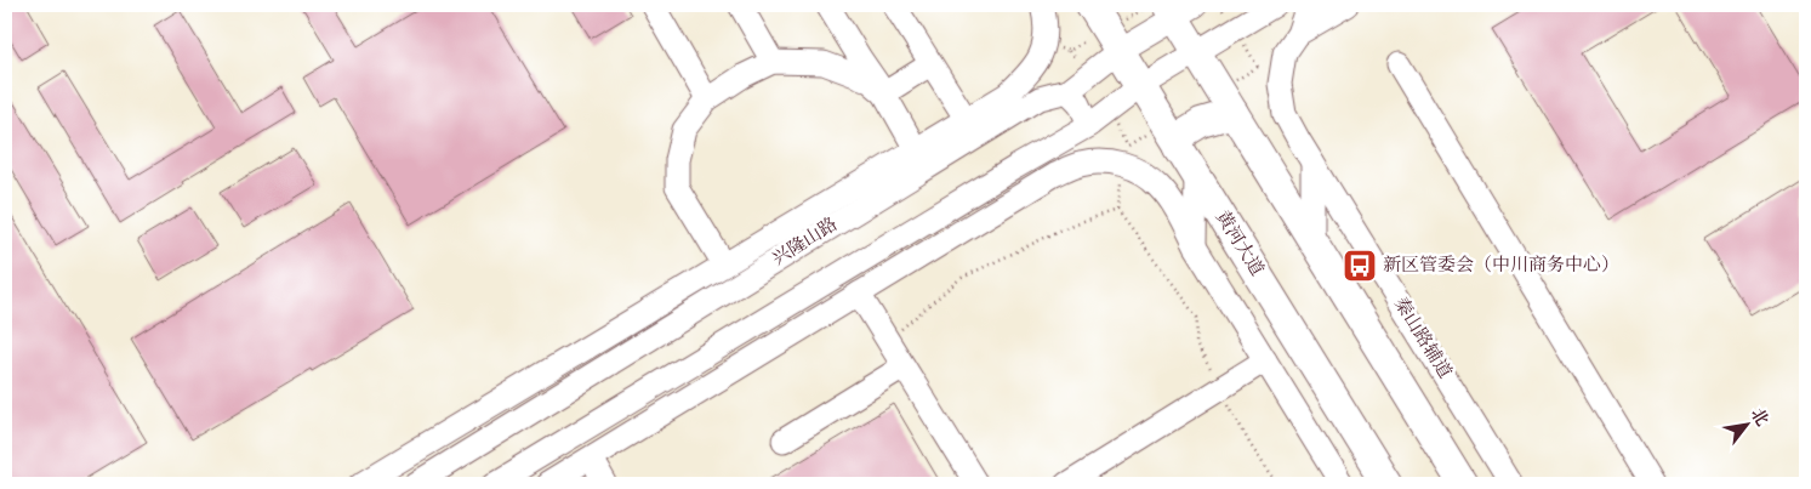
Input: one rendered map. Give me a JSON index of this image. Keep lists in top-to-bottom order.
{
  "streets": {
    "main road": ["黄河大道"],
    "street": ["兴隆山路", "秦山路辅道"]
  },
  "crossings": [
    ["兴隆山路", "黄河大道"]
  ],
  "places": {
    "bus stop": ["新区管委会（中川商务中心）"]
  },
  "north": "top right"
}
